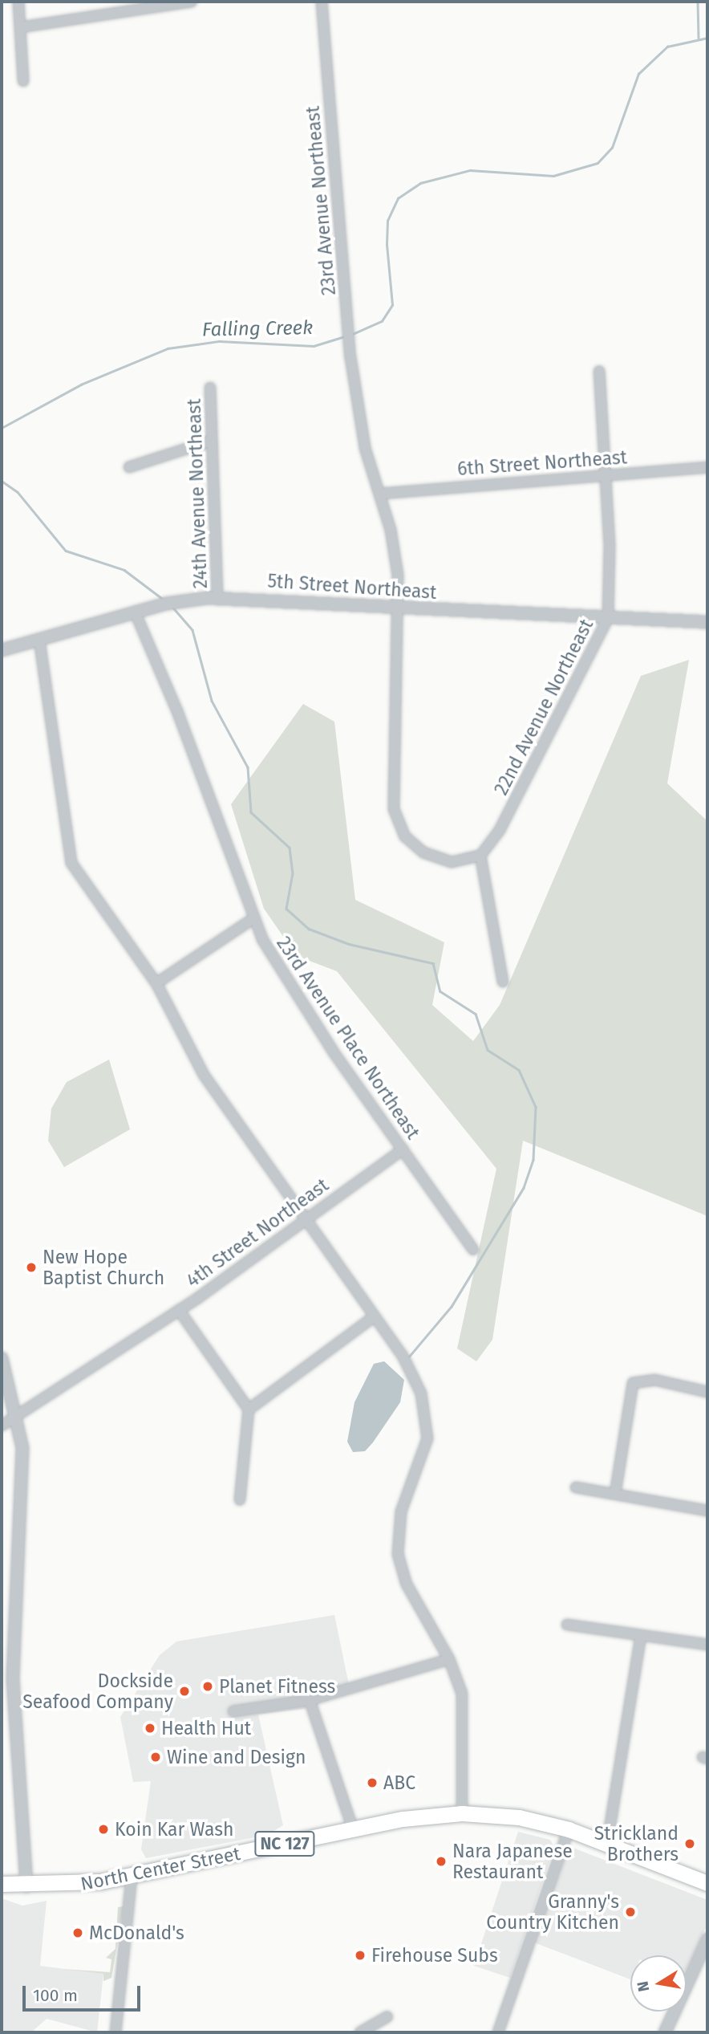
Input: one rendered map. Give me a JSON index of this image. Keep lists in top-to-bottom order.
{
  "streets": {
    "main road": ["NC 127", "North Center Street"],
    "street": [
      "23rd Avenue Northeast",
      "6th Street Northeast",
      "24th Avenue Northeast",
      "5th Street Northeast",
      "22nd Avenue Northeast",
      "23rd Avenue Place Northeast",
      "4th Street Northeast"
    ]
  },
  "crossings": [
    ["23rd Avenue Northeast", "6th Street Northeast"],
    ["23rd Avenue Northeast", "5th Street Northeast"],
    ["23rd Avenue Northeast", "22nd Avenue Northeast"],
    ["6th Street Northeast", "22nd Avenue Northeast"],
    ["24th Avenue Northeast", "5th Street Northeast"],
    ["5th Street Northeast", "22nd Avenue Northeast"],
    ["5th Street Northeast", "23rd Avenue Place Northeast"],
    ["23rd Avenue Place Northeast", "4th Street Northeast"]
  ],
  "water": ["Falling Creek"],
  "places": [
    "New Hope Baptist Church",
    "Planet Fitness",
    "Dockside Seafood Company",
    "Health Hut",
    "Wine and Design",
    "ABC",
    "Koin Kar Wash",
    "Strickland Brothers",
    "Nara Japanese Restaurant",
    "Granny's Country Kitchen",
    "McDonald's",
    "Firehouse Subs"
  ],
  "scale_bar": "100 m",
  "north": "left"
}
